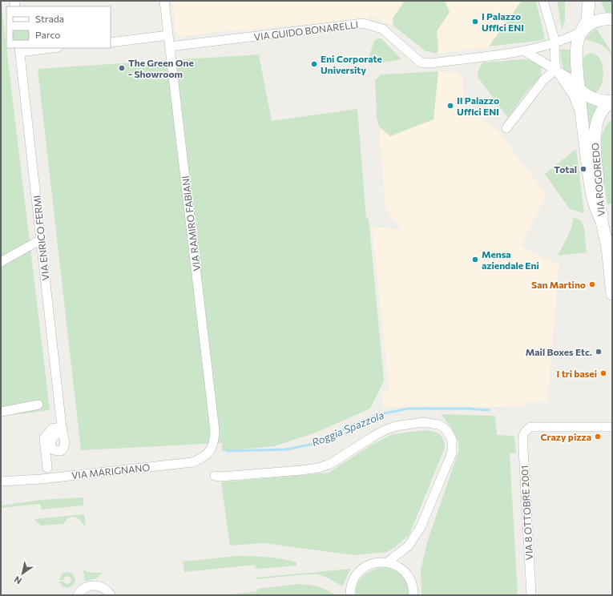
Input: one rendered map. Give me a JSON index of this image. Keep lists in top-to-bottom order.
{
  "streets": {
    "street": [
      "VIA GUIDO BONARELLI",
      "VIA ROGOREDO",
      "VIA RAMIRO FABIANI",
      "VIA ENRICO FERMI",
      "VIA MARIGNANO",
      "VIA 8 OTTOBRE 2001"
    ]
  },
  "crossings": [
    ["VIA GUIDO BONARELLI", "VIA ROGOREDO"],
    ["VIA GUIDO BONARELLI", "VIA RAMIRO FABIANI"],
    ["VIA RAMIRO FABIANI", "VIA MARIGNANO"]
  ],
  "water": ["Roggia Spazzola"],
  "places": [
    "I Palazzo Uffici ENI",
    "Eni Corporate University",
    "The Green One - Showroom",
    "II Palazzo Uffici ENI",
    "Total",
    "Mensa aziendale Eni",
    "San Martino",
    "Mail Boxes Etc.",
    "I tri basei",
    "Crazy pizza"
  ],
  "legend": ["Strada", "Parco"],
  "north": "bottom left"
}
